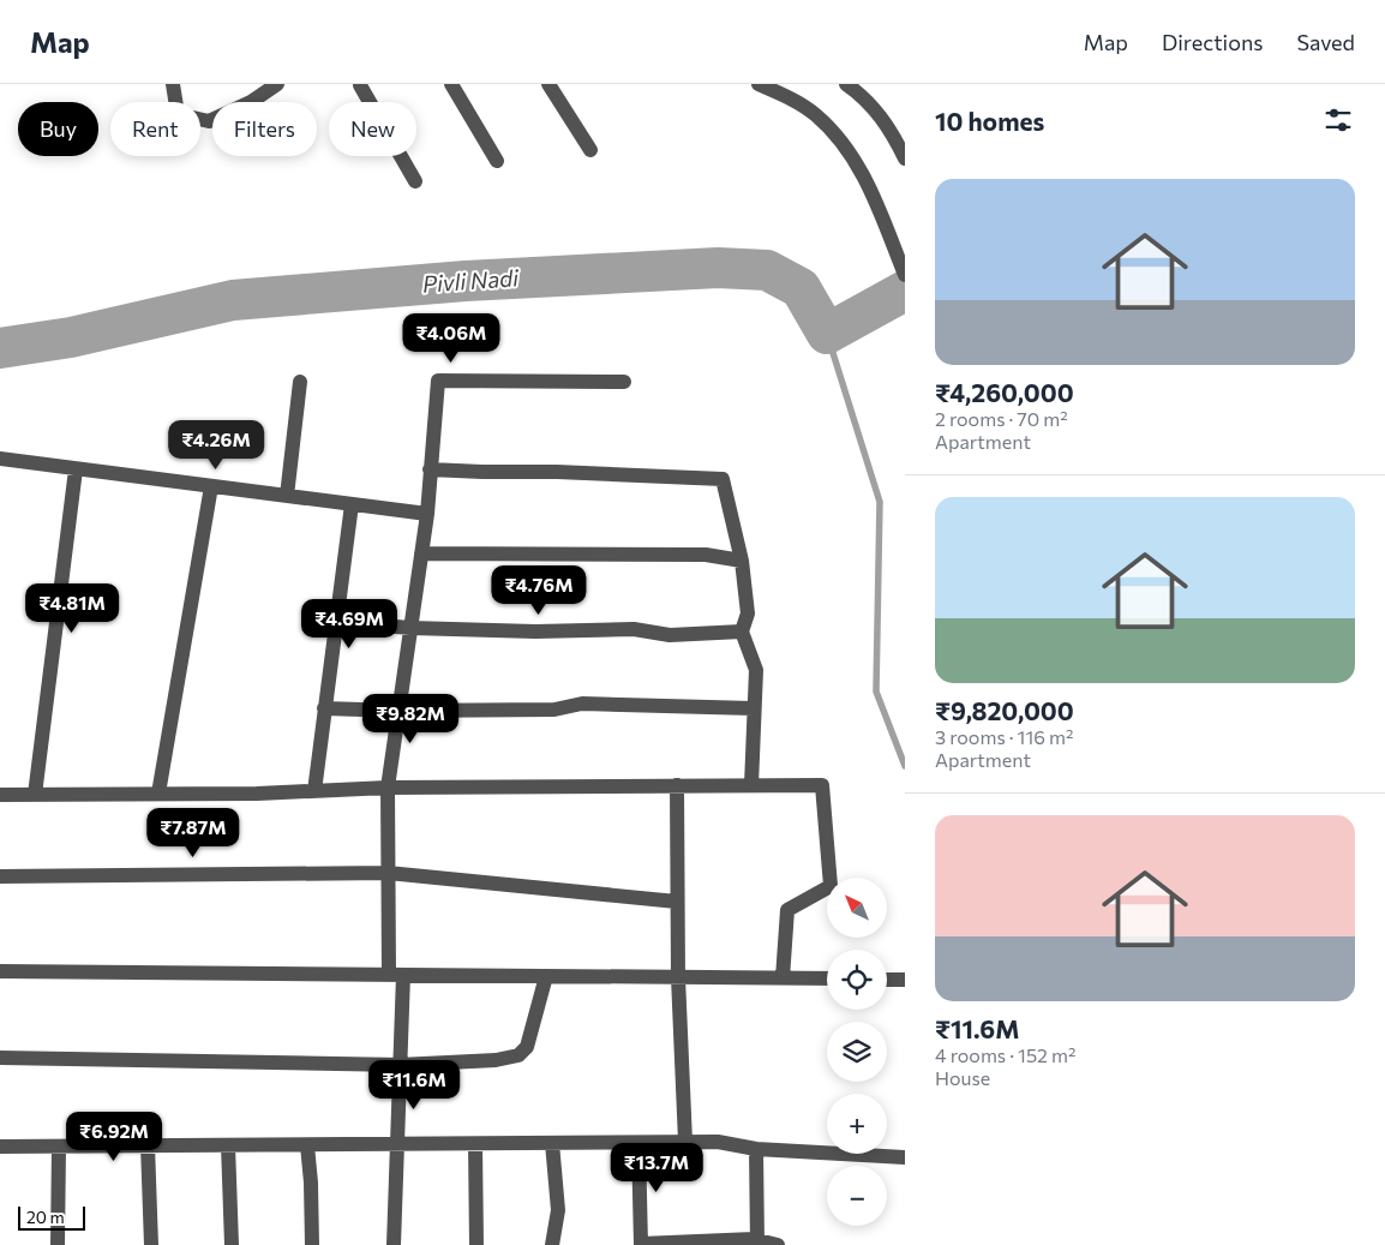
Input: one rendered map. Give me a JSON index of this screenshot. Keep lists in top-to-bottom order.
{
  "water": ["Pivli Nadi"],
  "scale_bar": "20 m",
  "north": "top left",
  "page": {
    "header": "Map",
    "nav": ["Map", "Directions", "Saved"],
    "heading": "10 homes",
    "chip": [
      "Buy",
      "Rent",
      "Filters",
      "New"
    ],
    "list": [
      {
        "name": "₹4,260,000",
        "note": "2 rooms · 70 m² · Apartment"
      },
      {
        "name": "₹9,820,000",
        "note": "3 rooms · 116 m² · Apartment"
      },
      {
        "name": "₹11.6M",
        "note": "4 rooms · 152 m² · House"
      }
    ],
    "price": [
      "₹4.06M",
      "₹4.26M",
      "₹4.76M",
      "₹4.81M",
      "₹4.69M",
      "₹9.82M",
      "₹7.87M",
      "₹11.6M",
      "₹6.92M",
      "₹13.7M"
    ],
    "map_buttons": ["+", "−"],
    "scale": "20 m"
  }
}
